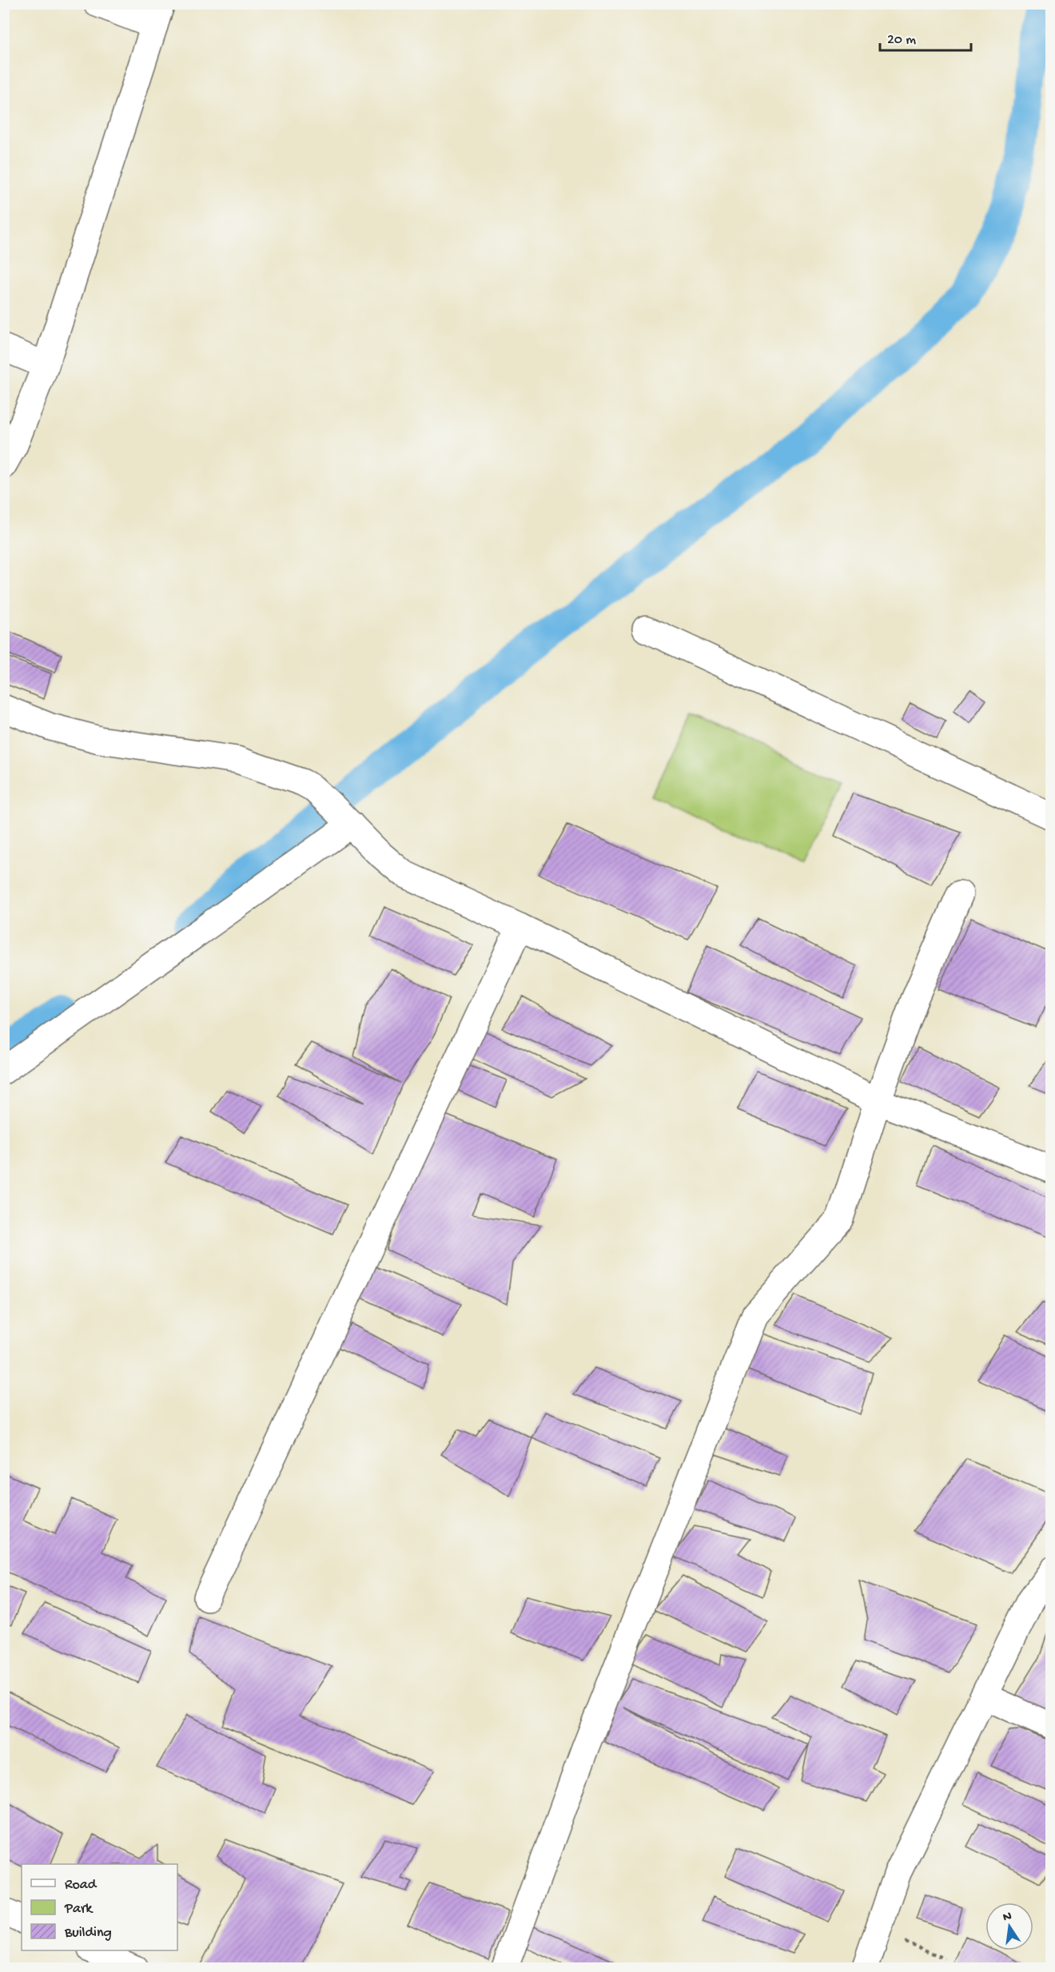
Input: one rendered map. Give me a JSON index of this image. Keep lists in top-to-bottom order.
{
  "legend": ["Road", "Park", "Building"],
  "scale_bar": "20 m",
  "north": "top"
}
